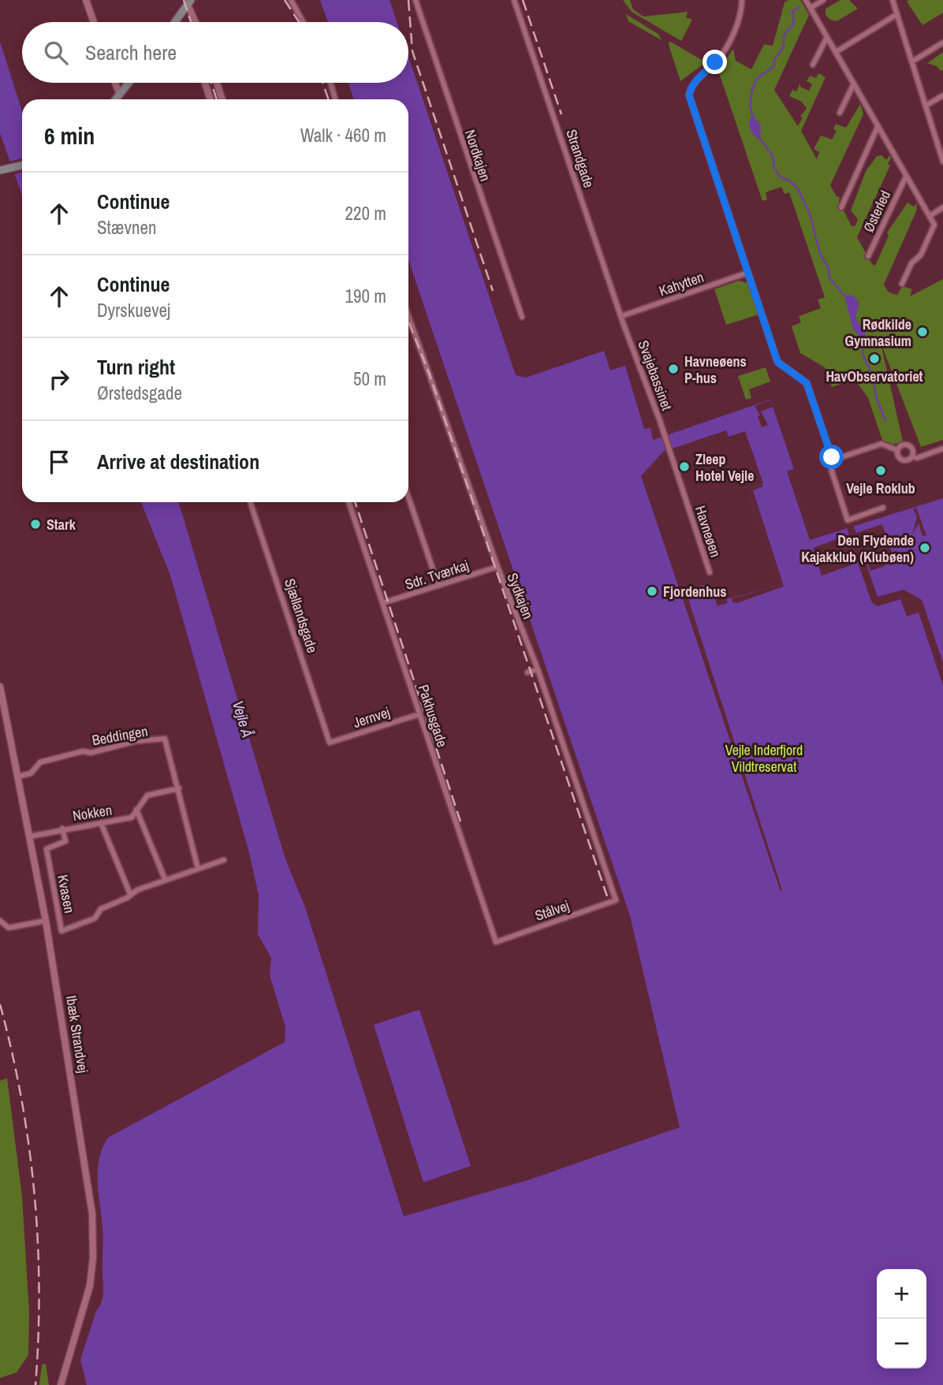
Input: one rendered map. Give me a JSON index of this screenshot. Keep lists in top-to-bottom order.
{
  "streets": {
    "street": [
      "Nordkajen",
      "Strandgade",
      "Østerled",
      "Kahytten",
      "Svajebassinet",
      "Havneøen",
      "Sdr. Tværkaj",
      "Sydkajen",
      "Sjællandsgade",
      "Pakhusgade",
      "Jernvej",
      "Beddingen",
      "Nokken",
      "Kvasen",
      "Stålvej",
      "Ibæk Strandvej"
    ]
  },
  "crossings": [
    ["Strandgade", "Kahytten"],
    ["Strandgade", "Svajebassinet"],
    ["Svajebassinet", "Havneøen"],
    ["Sdr. Tværkaj", "Sydkajen"],
    ["Sdr. Tværkaj", "Pakhusgade"],
    ["Sydkajen", "Stålvej"],
    ["Sjællandsgade", "Jernvej"],
    ["Pakhusgade", "Jernvej"],
    ["Pakhusgade", "Stålvej"],
    ["Beddingen", "Nokken"],
    ["Beddingen", "Kvasen"],
    ["Beddingen", "Ibæk Strandvej"],
    ["Nokken", "Kvasen"],
    ["Nokken", "Ibæk Strandvej"]
  ],
  "water": ["Vejle Å"],
  "parks": ["Vejle Inderfjord Vildtreservat"],
  "places": [
    "Rødkilde Gymnasium",
    "HavObservatoriet",
    "Havneøens P-hus",
    "Zleep Hotel Vejle",
    "Vejle Roklub",
    "Stark",
    "Den Flydende Kajakklub (Klubøen)",
    "Fjordenhus"
  ],
  "page": {
    "search": "Search here",
    "heading": ["6 min", "Walk · 460 m"],
    "list": [
      ["Continue", "Stævnen", "220 m"],
      ["Continue", "Dyrskuevej", "190 m"],
      ["Turn right", "Ørstedsgade", "50 m"],
      "Arrive at destination"
    ],
    "map_buttons": ["+", "−"]
  }
}
